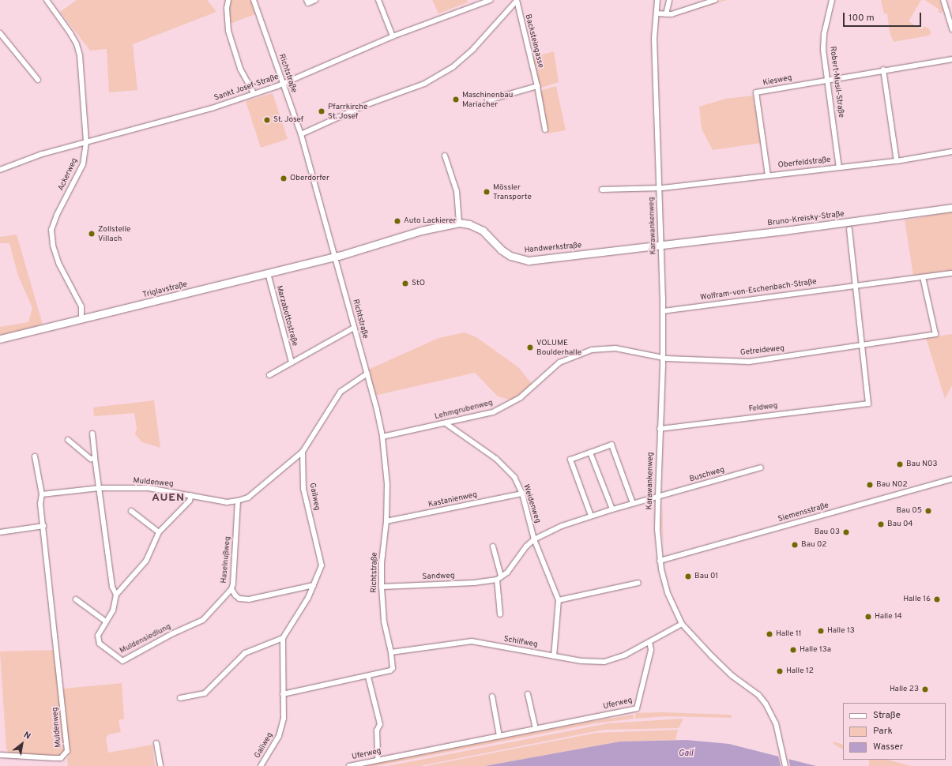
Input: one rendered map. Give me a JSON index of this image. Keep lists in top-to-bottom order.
{
  "streets": {
    "street": [
      "Backsteingasse",
      "Richtstraße",
      "Kiesweg",
      "Robert-Musil-Straße",
      "Sankt Josef-Straße",
      "Oberfeldstraße",
      "Ackerweg",
      "Bruno-Kreisky-Straße",
      "Karawankenweg",
      "Handwerkstraße",
      "Triglavstraße",
      "Wolfram-von-Eschenbach-Straße",
      "Marzabottostraße",
      "Getreideweg",
      "Feldweg",
      "Lehmgrubenweg",
      "Buschweg",
      "Muldenweg",
      "Gailweg",
      "Kastanienweg",
      "Weidenweg",
      "Siemensstraße",
      "Haselnußweg",
      "Sandweg",
      "Muldensiedlung",
      "Schilfweg",
      "Uferweg"
    ]
  },
  "crossings": [
    ["Richtstraße", "Sankt Josef-Straße"],
    ["Richtstraße", "Handwerkstraße"],
    ["Richtstraße", "Triglavstraße"],
    ["Richtstraße", "Marzabottostraße"],
    ["Richtstraße", "Lehmgrubenweg"],
    ["Richtstraße", "Kastanienweg"],
    ["Richtstraße", "Sandweg"],
    ["Richtstraße", "Schilfweg"],
    ["Kiesweg", "Robert-Musil-Straße"],
    ["Kiesweg", "Oberfeldstraße"],
    ["Robert-Musil-Straße", "Oberfeldstraße"],
    ["Sankt Josef-Straße", "Ackerweg"],
    ["Oberfeldstraße", "Karawankenweg"],
    ["Ackerweg", "Triglavstraße"],
    ["Bruno-Kreisky-Straße", "Karawankenweg"],
    ["Bruno-Kreisky-Straße", "Handwerkstraße"],
    ["Karawankenweg", "Handwerkstraße"],
    ["Karawankenweg", "Wolfram-von-Eschenbach-Straße"],
    ["Karawankenweg", "Getreideweg"],
    ["Karawankenweg", "Feldweg"],
    ["Karawankenweg", "Lehmgrubenweg"],
    ["Karawankenweg", "Buschweg"],
    ["Karawankenweg", "Siemensstraße"],
    ["Karawankenweg", "Schilfweg"],
    ["Handwerkstraße", "Triglavstraße"],
    ["Triglavstraße", "Marzabottostraße"],
    ["Wolfram-von-Eschenbach-Straße", "Getreideweg"],
    ["Getreideweg", "Feldweg"],
    ["Getreideweg", "Lehmgrubenweg"],
    ["Lehmgrubenweg", "Weidenweg"],
    ["Muldenweg", "Gailweg"],
    ["Muldenweg", "Haselnußweg"],
    ["Muldenweg", "Muldensiedlung"],
    ["Gailweg", "Haselnußweg"],
    ["Kastanienweg", "Weidenweg"],
    ["Weidenweg", "Schilfweg"],
    ["Haselnußweg", "Muldensiedlung"],
    ["Schilfweg", "Uferweg"]
  ],
  "districts": ["AUEN"],
  "water": ["Gail"],
  "places": [
    "Maschinenbau Mariacher",
    "Pfarrkirche St. Josef",
    "St. Josef",
    "Oberdorfer",
    "Mössler Transporte",
    "Auto Lackierer",
    "Zollstelle Villach",
    "StO",
    "VOLUME Boulderhalle",
    "Bau N03",
    "Bau N02",
    "Bau 05",
    "Bau 04",
    "Bau 03",
    "Bau 02",
    "Bau 01",
    "Halle 16",
    "Halle 14",
    "Halle 13",
    "Halle 11",
    "Halle 13a",
    "Halle 12",
    "Halle 23"
  ],
  "legend": ["Straße", "Park", "Wasser"],
  "scale_bar": "100 m",
  "north": "top right"
}
